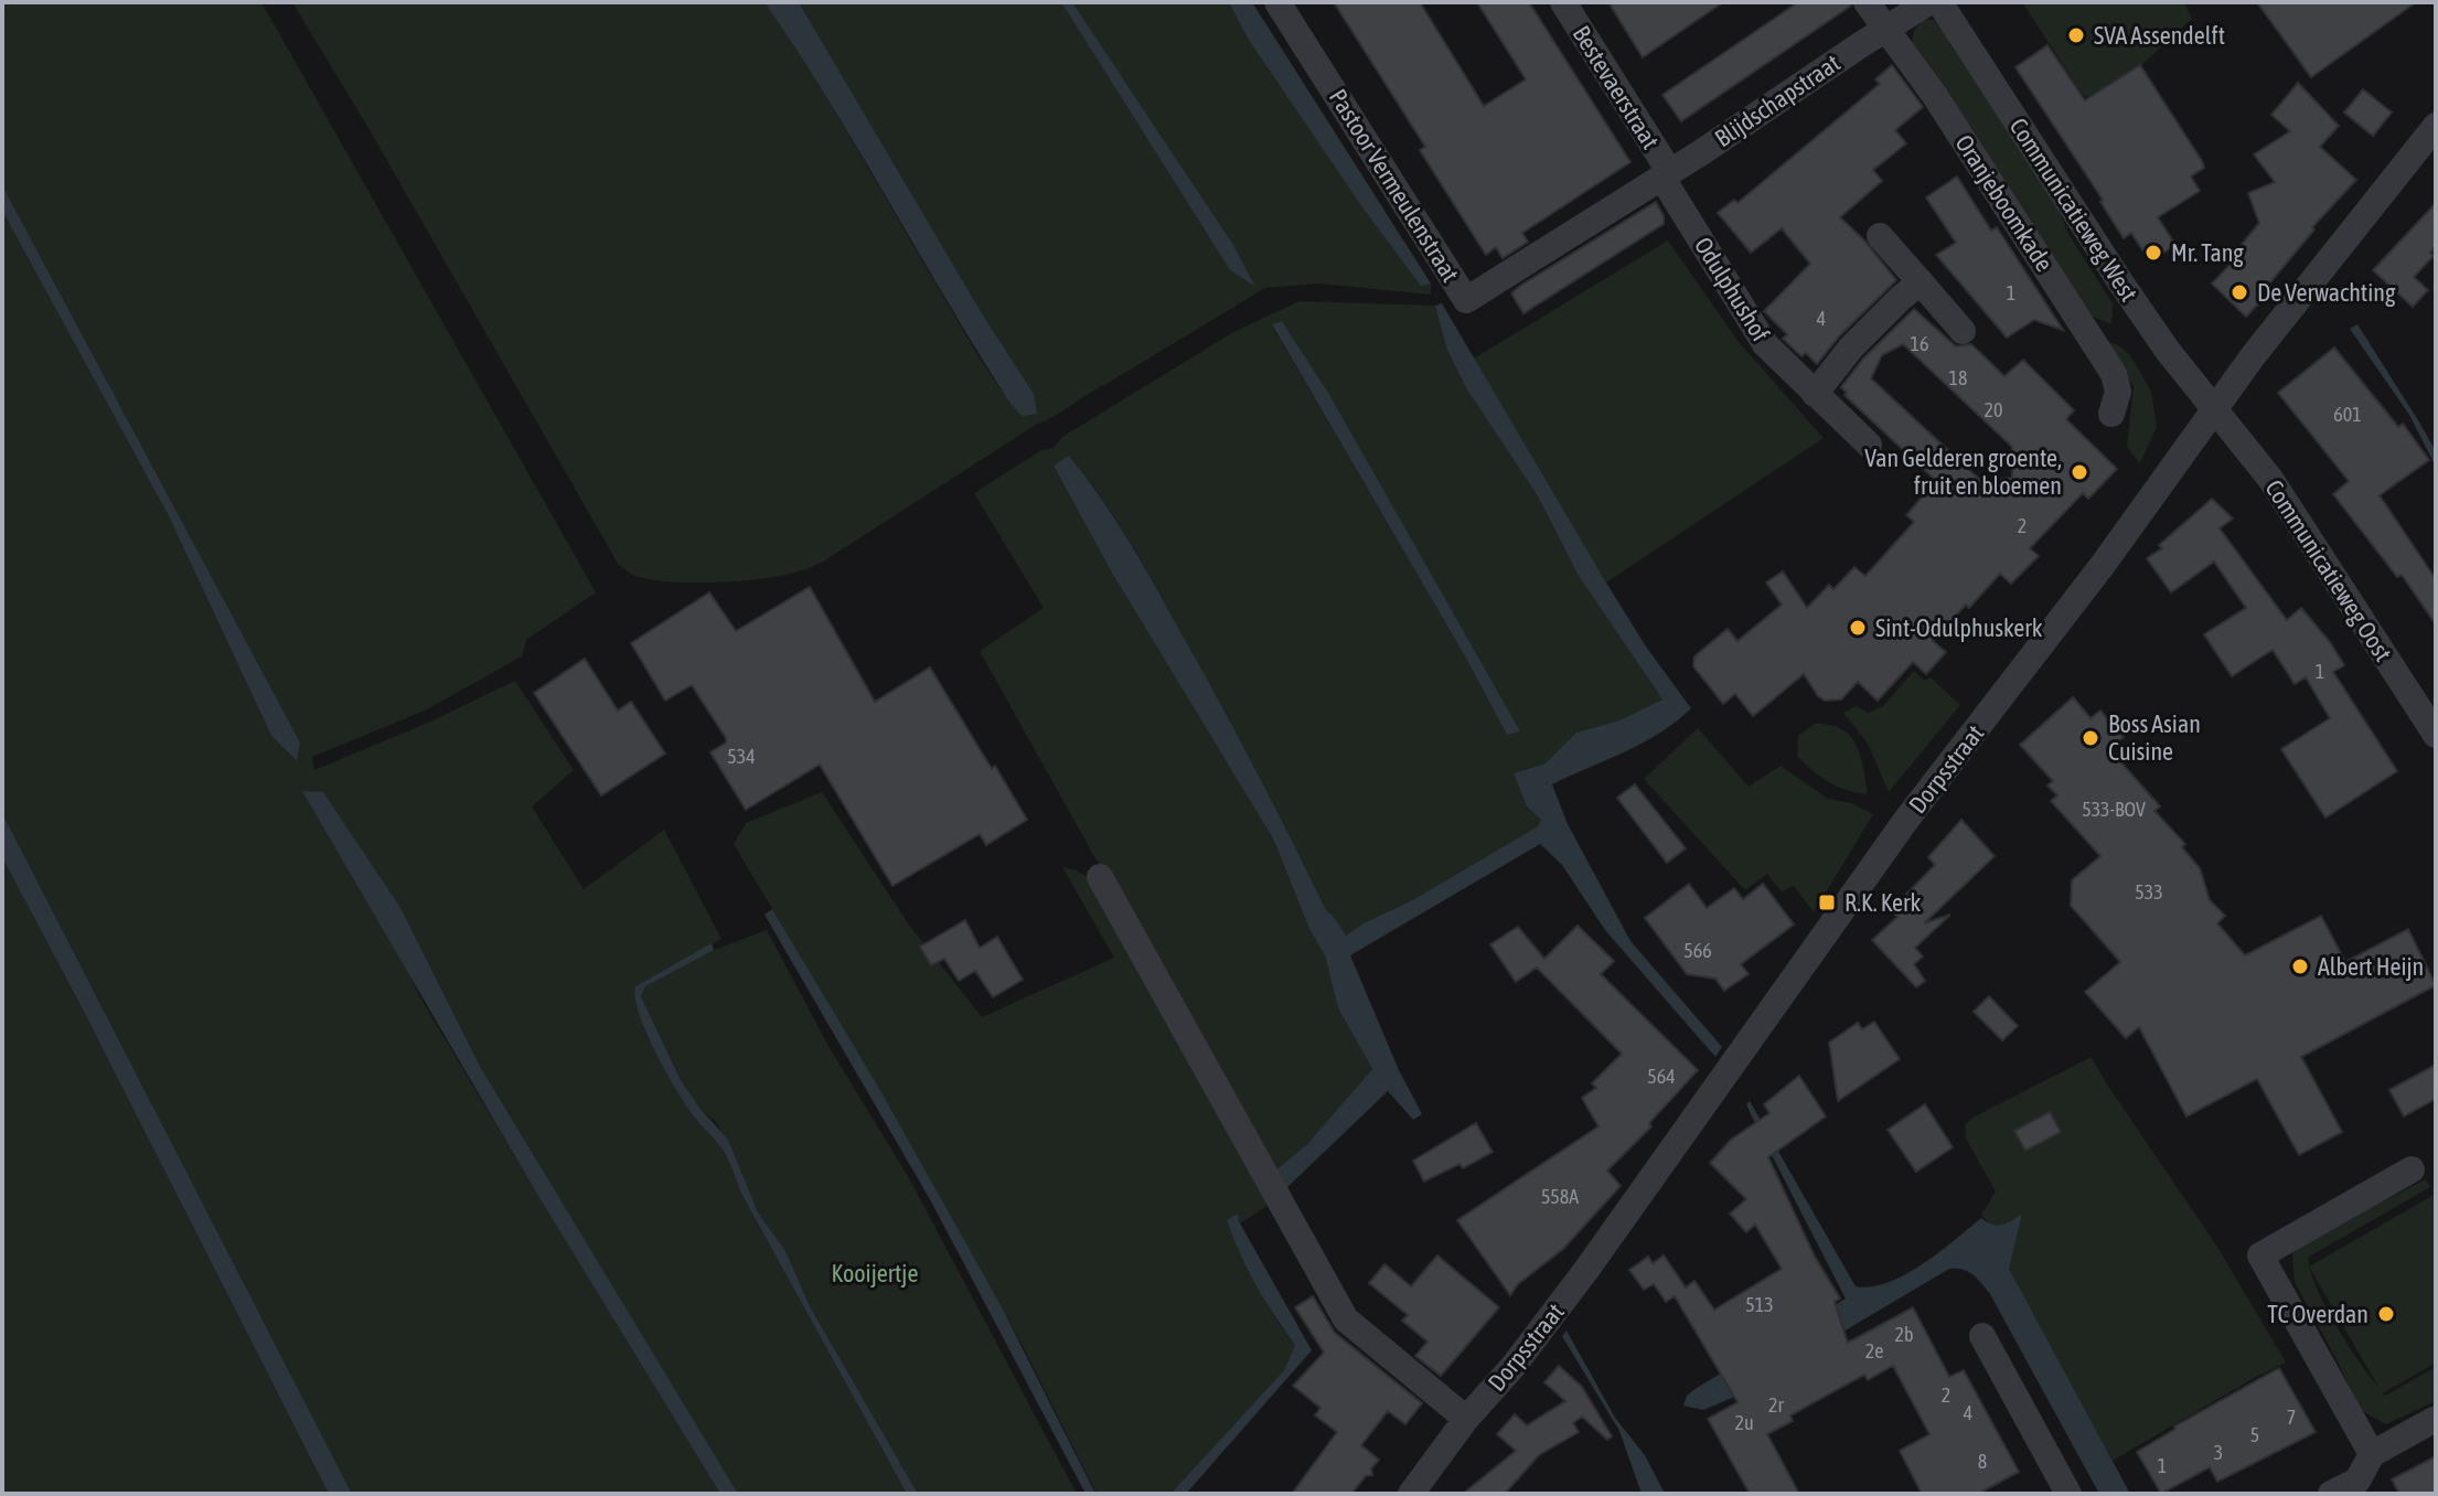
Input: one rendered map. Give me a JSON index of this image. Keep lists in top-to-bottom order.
{
  "streets": {
    "street": [
      "Bestevaerstraat",
      "Blijdschapstraat",
      "Pastoor Vermeulenstraat",
      "Oranjeboomkade",
      "Communicatieweg West",
      "Odulphushof",
      "Communicatieweg Oost",
      "Dorpsstraat"
    ]
  },
  "crossings": [
    ["Bestevaerstraat", "Blijdschapstraat"],
    ["Bestevaerstraat", "Pastoor Vermeulenstraat"],
    ["Bestevaerstraat", "Odulphushof"],
    ["Blijdschapstraat", "Pastoor Vermeulenstraat"],
    ["Blijdschapstraat", "Oranjeboomkade"],
    ["Blijdschapstraat", "Odulphushof"],
    ["Pastoor Vermeulenstraat", "Odulphushof"],
    ["Communicatieweg West", "Communicatieweg Oost"],
    ["Communicatieweg West", "Dorpsstraat"],
    ["Communicatieweg Oost", "Dorpsstraat"]
  ],
  "parks": ["Kooijertje"],
  "places": {
    "other": [
      "SVA Assendelft",
      "Mr. Tang",
      "De Verwachting",
      "Van Gelderen groente, fruit en bloemen",
      "Sint-Odulphuskerk",
      "Boss Asian Cuisine",
      "Albert Heijn",
      "TC Overdan"
    ],
    "transit": ["R.K. Kerk"]
  },
  "house_numbers": [
    "1",
    "4",
    "16",
    "18",
    "20",
    "601",
    "2",
    "1",
    "534",
    "533-BOV",
    "533",
    "566",
    "564",
    "558A",
    "513",
    "2b",
    "2e",
    "2",
    "2r",
    "4",
    "7",
    "2u",
    "5",
    "3",
    "8",
    "1"
  ]
}
